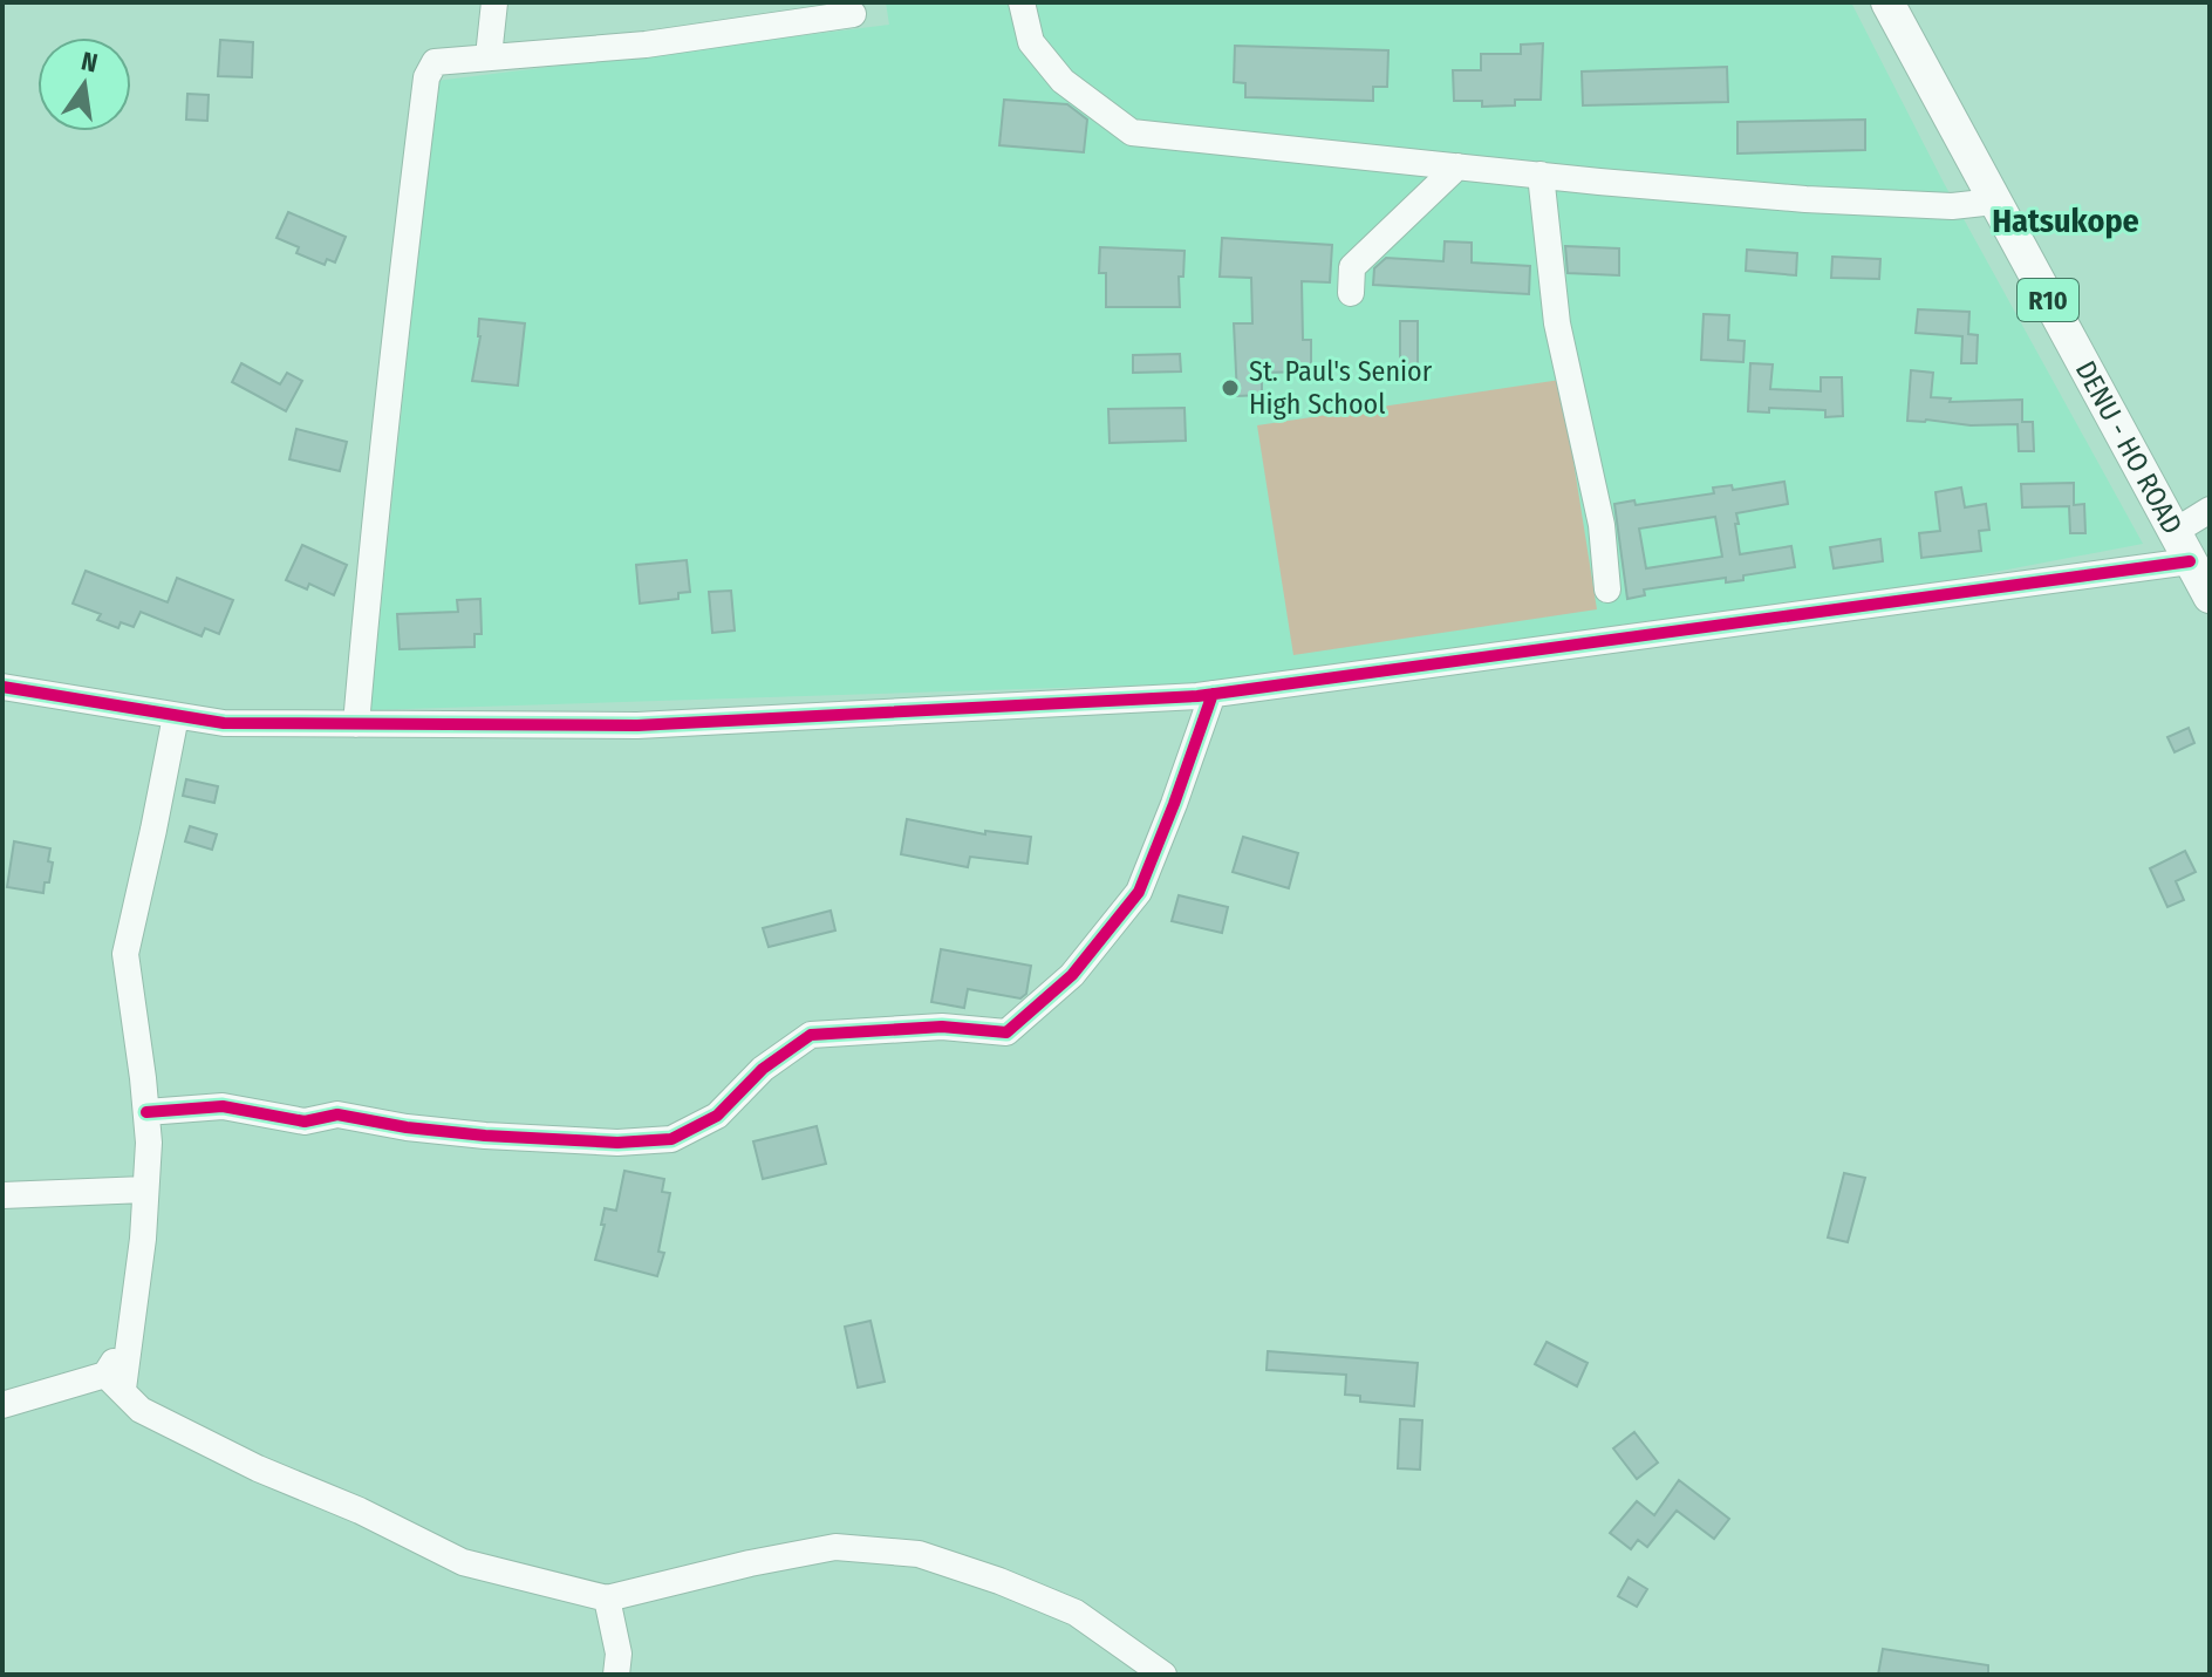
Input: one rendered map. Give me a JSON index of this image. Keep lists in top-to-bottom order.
{
  "streets": {
    "main road": ["R10", "DENU - HO ROAD"]
  },
  "districts": ["Hatsukope"],
  "places": ["St. Paul's Senior High School"],
  "north": "top"
}
